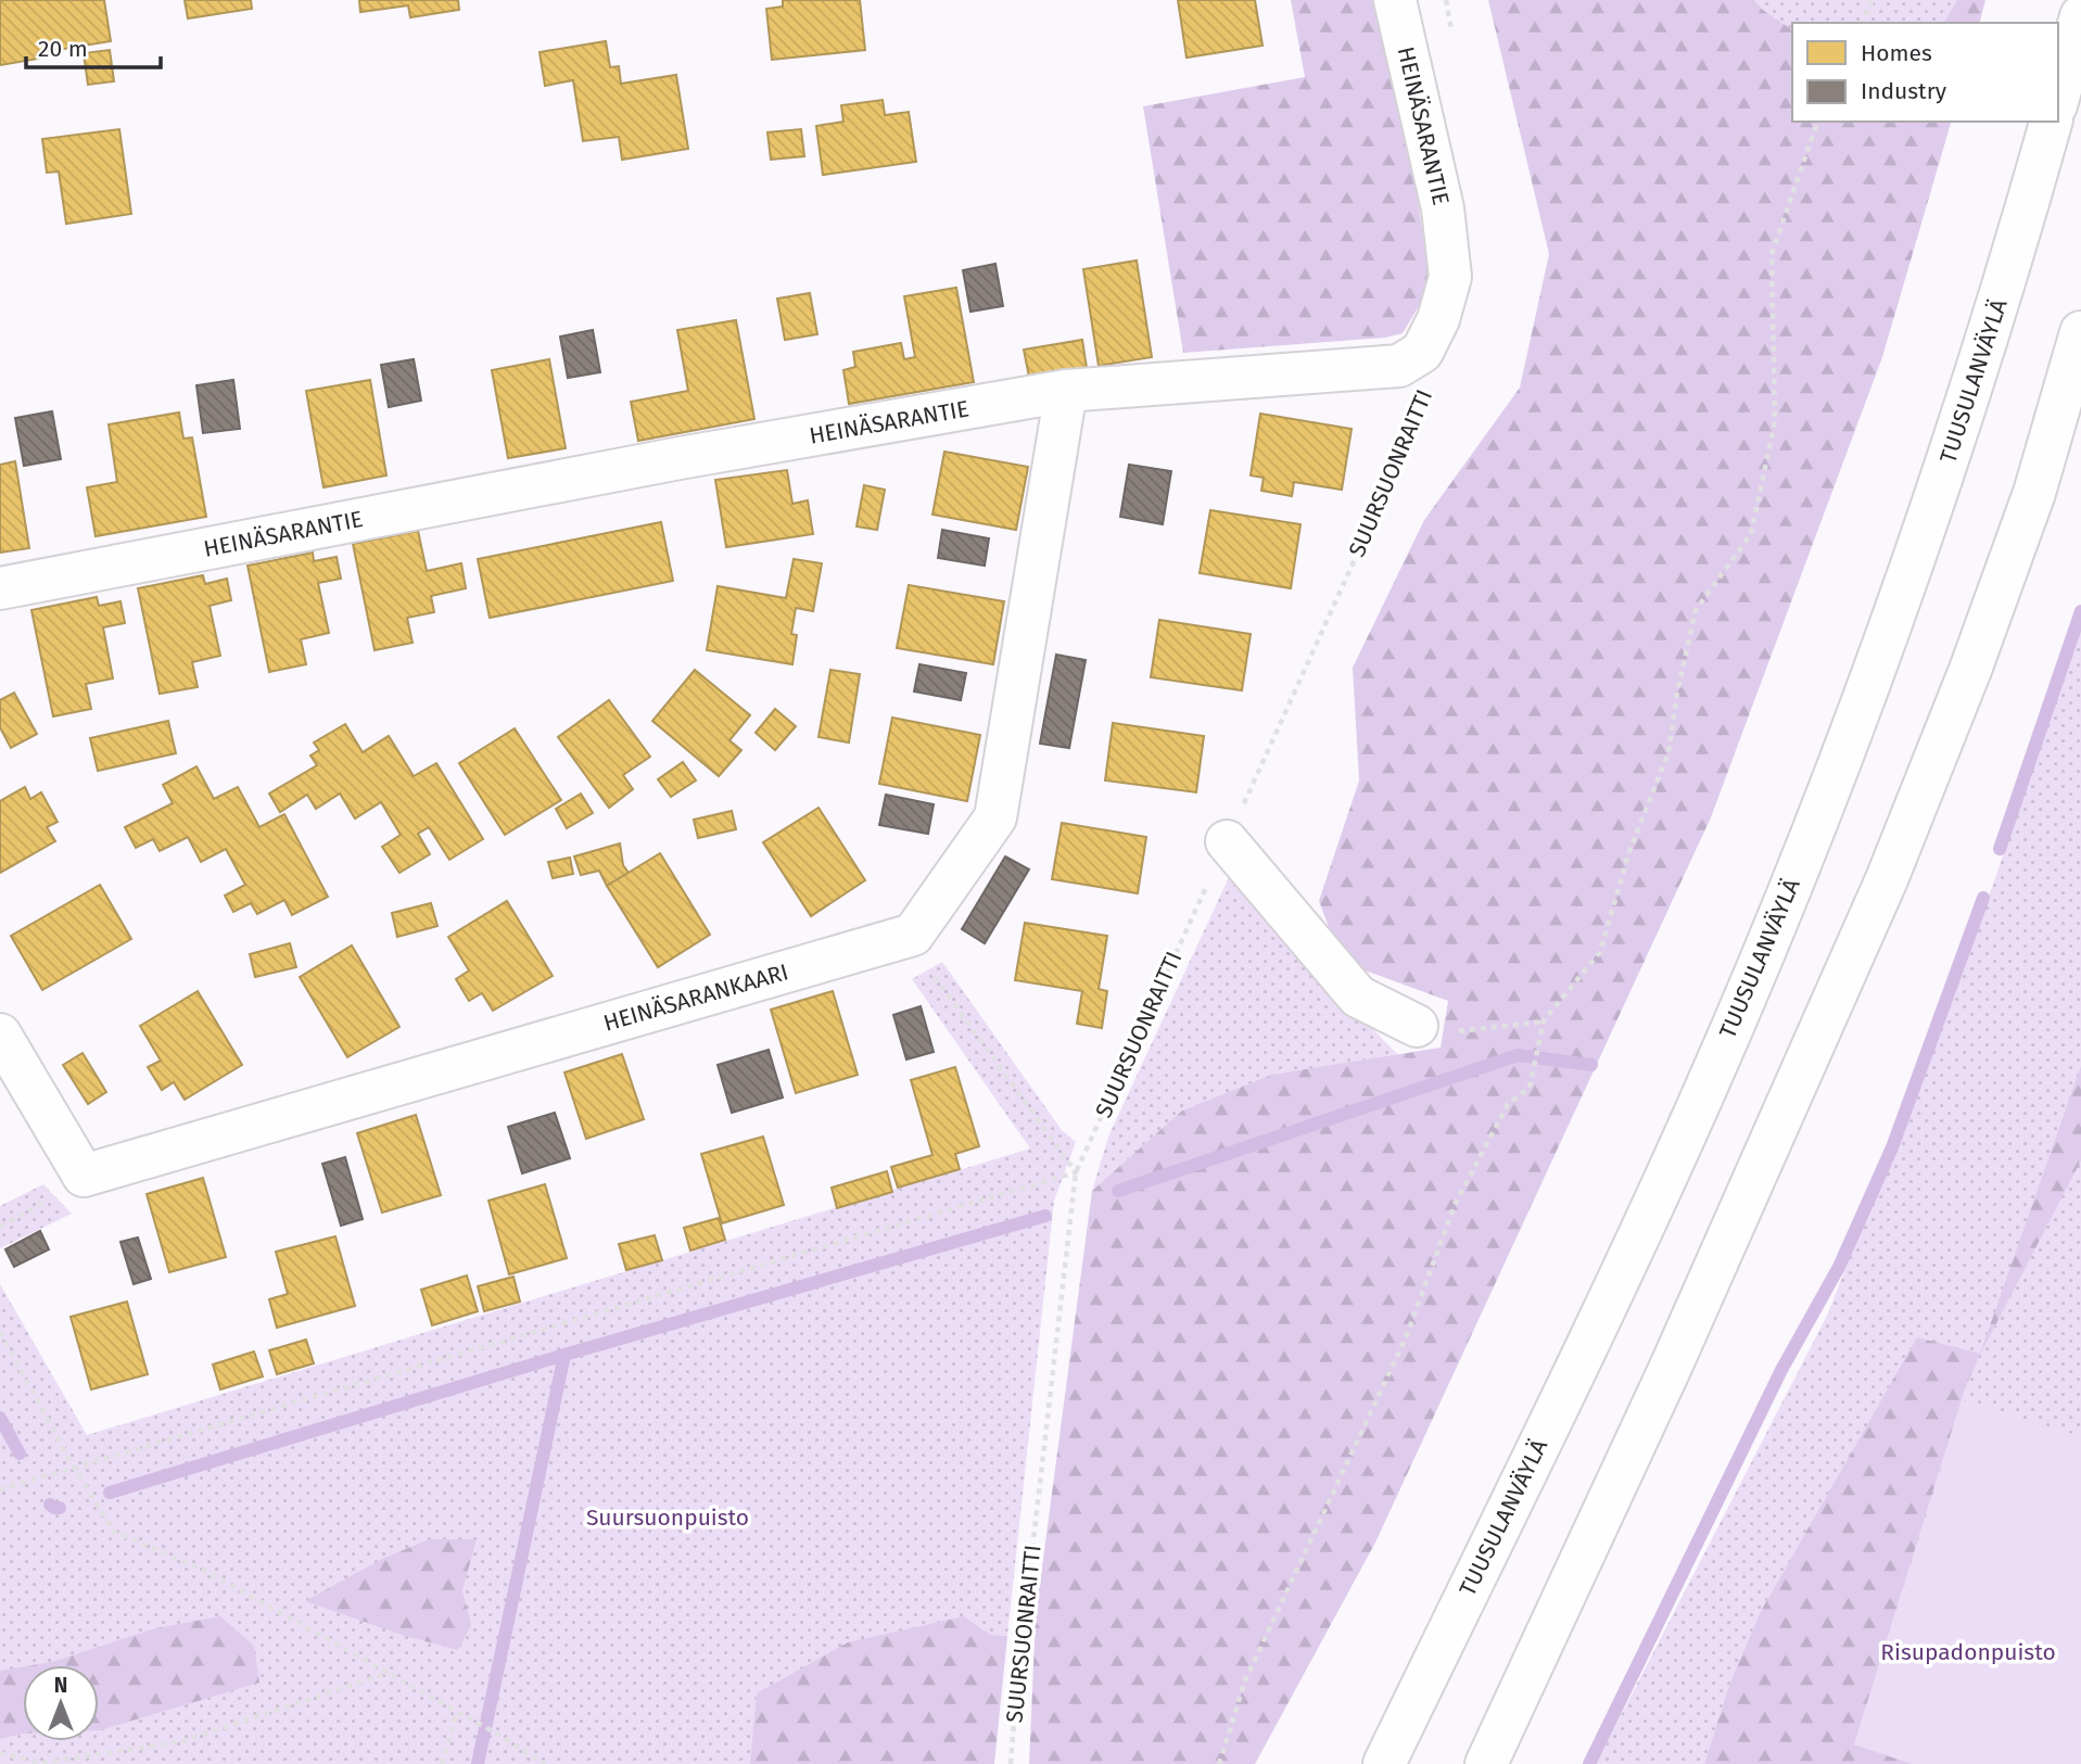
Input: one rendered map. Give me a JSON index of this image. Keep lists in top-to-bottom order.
{
  "streets": {
    "main road": ["HEINÄSARANTIE", "TUUSULANVÄYLÄ", "HEINÄSARANKAARI"],
    "path": ["SUURSUONRAITTI"]
  },
  "crossings": [
    ["HEINÄSARANTIE", "SUURSUONRAITTI"]
  ],
  "parks": ["Suursuonpuisto", "Risupadonpuisto"],
  "legend": ["Homes", "Industry"],
  "scale_bar": "20 m",
  "north": "top"
}
